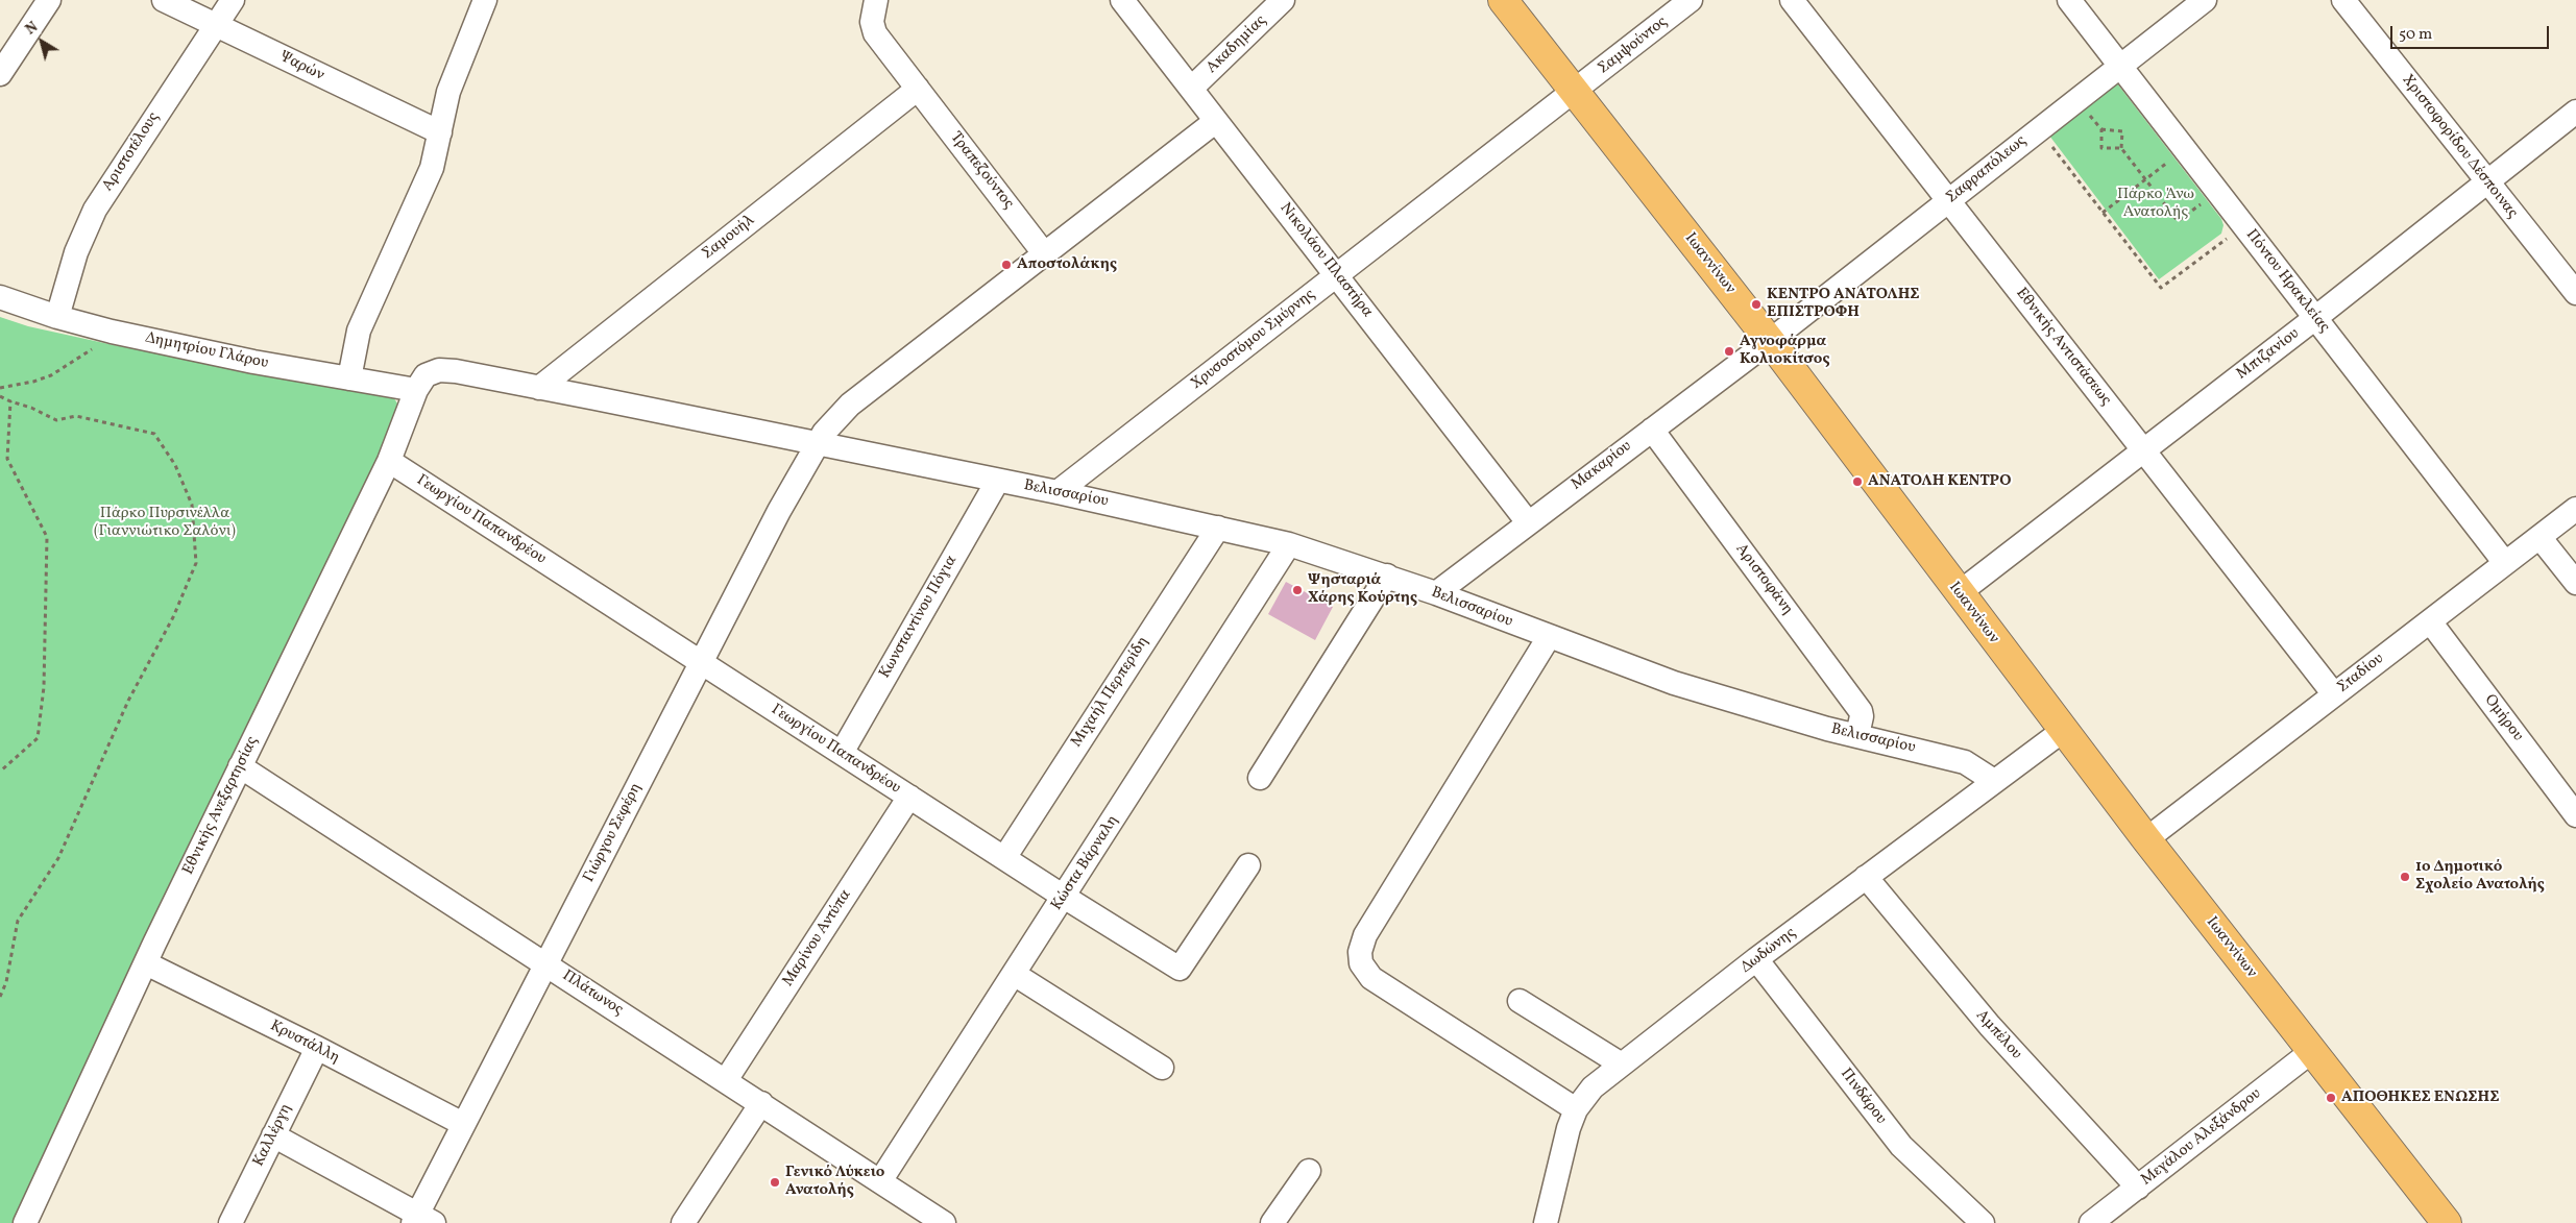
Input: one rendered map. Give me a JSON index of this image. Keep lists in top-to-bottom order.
{
  "streets": {
    "main road": ["Ιωαννίνων"],
    "street": [
      "Ακαδημίας",
      "Σαμψούντος",
      "Ψαρών",
      "Χριστοφορίδου Δέσποινας",
      "Αριστοτέλους",
      "Σαφραπόλεως",
      "Τραπεζούντος",
      "Σαμουήλ",
      "Νικολάου Πλαστήρα",
      "Πόντου Ηρακλείας",
      "Χρυσοστόμου Σμύρνης",
      "Εθνικής Αντιστάσεως",
      "Δημητρίου Γλάρου",
      "Μπιζανίου",
      "Μακαρίου",
      "Βελισσαρίου",
      "Γεωργίου Παπανδρέου",
      "Αριστοφάνη",
      "Κωνσταντίνου Πόγια",
      "Σταδίου",
      "Μιχαήλ Περπερίδη",
      "Ομήρου",
      "Εθνικής Ανεξαρτησίας",
      "Γιώργου Σεφέρη",
      "Κώστα Βάρναλη",
      "Μαρίνου Αντύπα",
      "Δωδώνης",
      "Πλάτωνος",
      "Αμπέλου",
      "Κρυστάλλη",
      "Πινδάρου",
      "Καλλέργη",
      "Μεγάλου Αλεξάνδρου"
    ]
  },
  "crossings": [
    ["Ακαδημίας", "Νικολάου Πλαστήρα"],
    ["Σαμψούντος", "Ιωαννίνων"],
    ["Σαμψούντος", "Χρυσοστόμου Σμύρνης"],
    ["Ψαρών", "Αριστοτέλους"],
    ["Χριστοφορίδου Δέσποινας", "Μπιζανίου"],
    ["Αριστοτέλους", "Δημητρίου Γλάρου"],
    ["Σαφραπόλεως", "Ιωαννίνων"],
    ["Σαφραπόλεως", "Πόντου Ηρακλείας"],
    ["Σαφραπόλεως", "Εθνικής Αντιστάσεως"],
    ["Σαφραπόλεως", "Μακαρίου"],
    ["Τραπεζούντος", "Σαμουήλ"],
    ["Τραπεζούντος", "Γιώργου Σεφέρη"],
    ["Σαμουήλ", "Βελισσαρίου"],
    ["Νικολάου Πλαστήρα", "Χρυσοστόμου Σμύρνης"],
    ["Νικολάου Πλαστήρα", "Μακαρίου"],
    ["Νικολάου Πλαστήρα", "Γιώργου Σεφέρη"],
    ["Ιωαννίνων", "Χρυσοστόμου Σμύρνης"],
    ["Ιωαννίνων", "Μπιζανίου"],
    ["Ιωαννίνων", "Μακαρίου"],
    ["Ιωαννίνων", "Σταδίου"],
    ["Ιωαννίνων", "Δωδώνης"],
    ["Ιωαννίνων", "Μεγάλου Αλεξάνδρου"],
    ["Πόντου Ηρακλείας", "Μπιζανίου"],
    ["Πόντου Ηρακλείας", "Σταδίου"],
    ["Χρυσοστόμου Σμύρνης", "Βελισσαρίου"],
    ["Εθνικής Αντιστάσεως", "Μπιζανίου"],
    ["Εθνικής Αντιστάσεως", "Σταδίου"],
    ["Δημητρίου Γλάρου", "Βελισσαρίου"],
    ["Δημητρίου Γλάρου", "Εθνικής Ανεξαρτησίας"],
    ["Μακαρίου", "Βελισσαρίου"],
    ["Μακαρίου", "Αριστοφάνη"],
    ["Βελισσαρίου", "Αριστοφάνη"],
    ["Βελισσαρίου", "Κωνσταντίνου Πόγια"],
    ["Βελισσαρίου", "Μιχαήλ Περπερίδη"],
    ["Βελισσαρίου", "Εθνικής Ανεξαρτησίας"],
    ["Βελισσαρίου", "Γιώργου Σεφέρη"],
    ["Βελισσαρίου", "Κώστα Βάρναλη"],
    ["Βελισσαρίου", "Δωδώνης"],
    ["Γεωργίου Παπανδρέου", "Κωνσταντίνου Πόγια"],
    ["Γεωργίου Παπανδρέου", "Μιχαήλ Περπερίδη"],
    ["Γεωργίου Παπανδρέου", "Εθνικής Ανεξαρτησίας"],
    ["Γεωργίου Παπανδρέου", "Γιώργου Σεφέρη"],
    ["Γεωργίου Παπανδρέου", "Κώστα Βάρναλη"],
    ["Γεωργίου Παπανδρέου", "Μαρίνου Αντύπα"],
    ["Σταδίου", "Ομήρου"],
    ["Εθνικής Ανεξαρτησίας", "Πλάτωνος"],
    ["Εθνικής Ανεξαρτησίας", "Κρυστάλλη"],
    ["Γιώργου Σεφέρη", "Πλάτωνος"],
    ["Γιώργου Σεφέρη", "Κρυστάλλη"],
    ["Κώστα Βάρναλη", "Πλάτωνος"],
    ["Μαρίνου Αντύπα", "Πλάτωνος"],
    ["Δωδώνης", "Αμπέλου"],
    ["Δωδώνης", "Πινδάρου"],
    ["Αμπέλου", "Μεγάλου Αλεξάνδρου"],
    ["Κρυστάλλη", "Καλλέργη"]
  ],
  "parks": ["Πάρκο Άνω Ανατολής", "Πάρκο Πυρσινέλλα (Γιαννιώτικο Σαλόνι)"],
  "places": [
    "Αποστολάκης",
    "ΚΕΝΤΡΟ ΑΝΑΤΟΛΗΣ ΕΠΙΣΤΡΟΦΗ",
    "Αγνοφάρμα Κολιοκίτσος",
    "ΑΝΑΤΟΛΗ ΚΕΝΤΡΟ",
    "Ψησταριά Χάρης Κούρτης",
    "1ο Δημοτικό Σχολείο Ανατολής",
    "ΑΠΟΘΗΚΕΣ ΕΝΩΣΗΣ",
    "Γενικό Λύκειο Ανατολής"
  ],
  "scale_bar": "50 m",
  "north": "top left"
}
